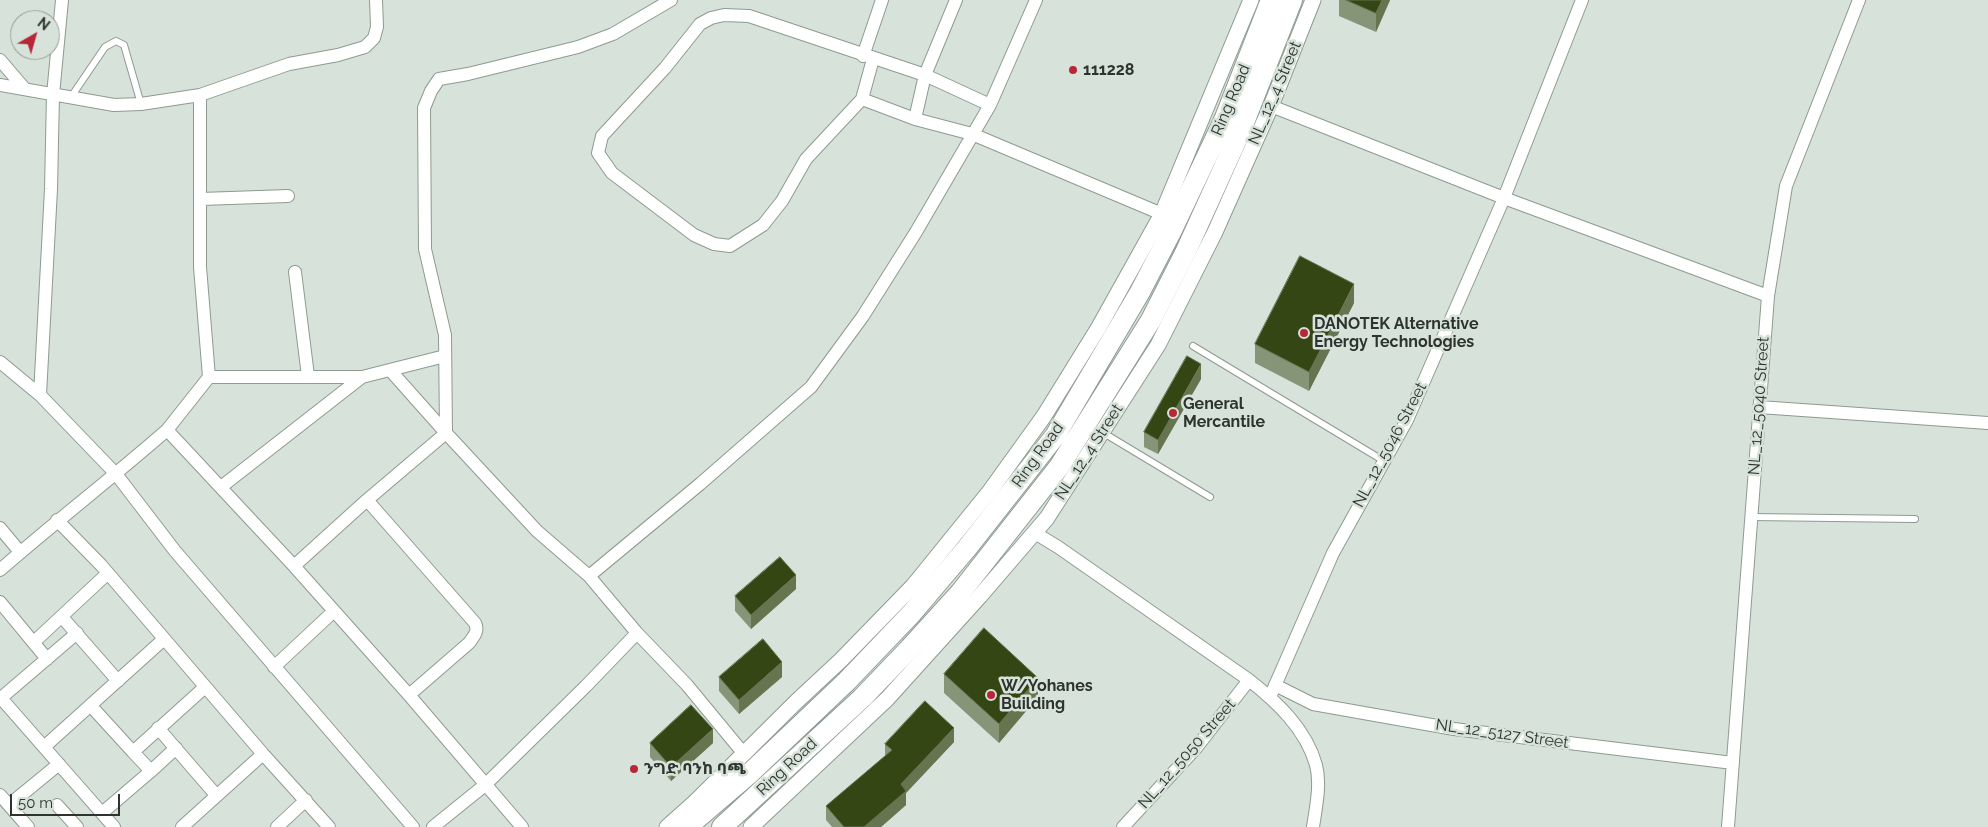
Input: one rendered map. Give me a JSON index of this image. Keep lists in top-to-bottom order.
{
  "streets": {
    "highway": ["Ring Road"],
    "street": [
      "NL_12_4 Street",
      "NL_12_5040 Street",
      "NL_12_5046 Street",
      "NL_12_5127 Street",
      "NL_12_5050 Street"
    ]
  },
  "crossings": [
    ["NL_12_5040 Street", "NL_12_5127 Street"],
    ["NL_12_5046 Street", "NL_12_5127 Street"]
  ],
  "places": [
    "111228",
    "DANOTEK Alternative Energy Technologies",
    "General Mercantile",
    "W/Yohanes Building",
    "ንግድ ባንከ ባጫ"
  ],
  "scale_bar": "50 m",
  "north": "top right"
}
